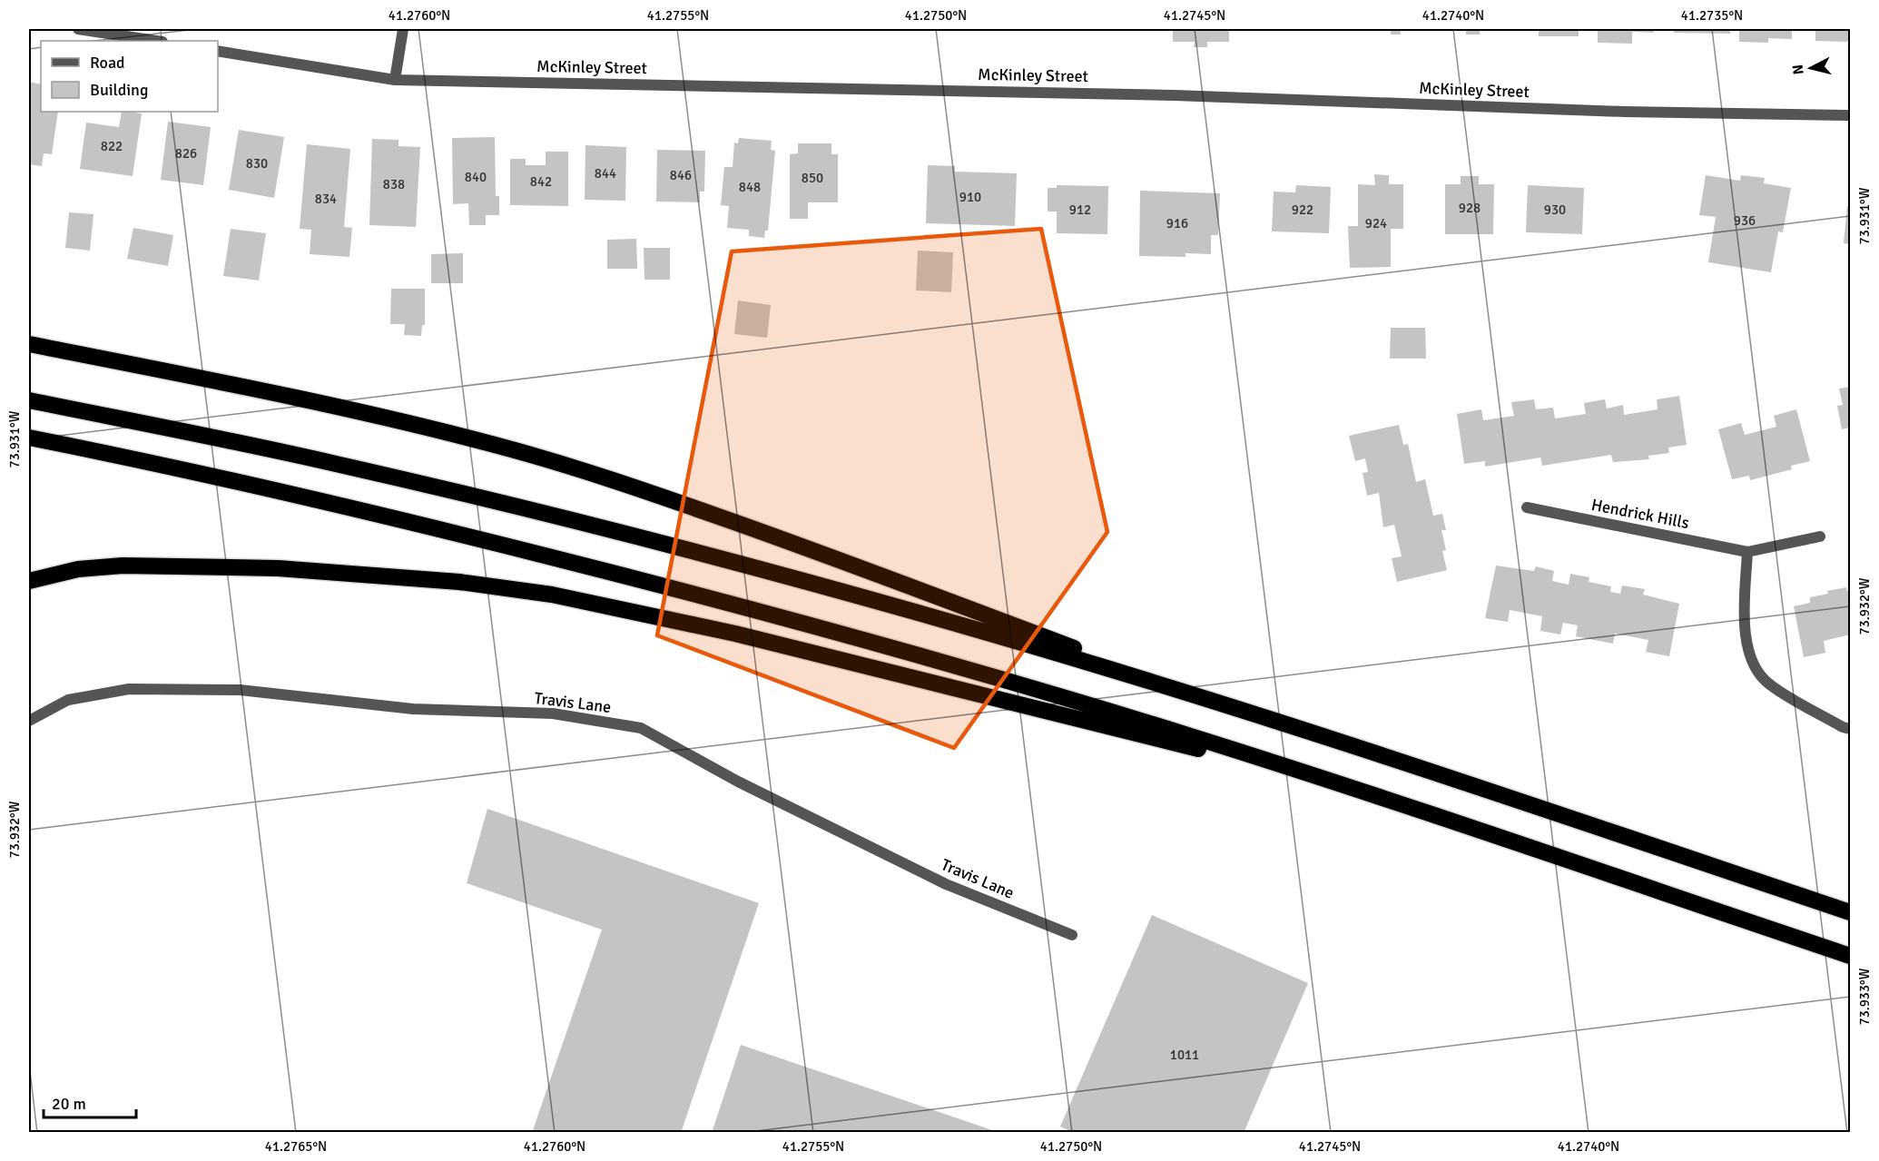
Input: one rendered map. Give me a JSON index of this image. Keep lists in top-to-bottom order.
{
  "streets": {
    "street": ["McKinley Street", "Hendrick Hills", "Travis Lane"]
  },
  "house_numbers": [
    "822",
    "826",
    "830",
    "844",
    "846",
    "840",
    "850",
    "842",
    "838",
    "848",
    "910",
    "834",
    "928",
    "912",
    "922",
    "930",
    "936",
    "916",
    "924",
    "1011"
  ],
  "legend": ["Road", "Building"],
  "scale_bar": "20 m",
  "north": "left",
  "coordinates": [
    "41.2760°N",
    "41.2755°N",
    "41.2750°N",
    "41.2745°N",
    "41.2740°N",
    "41.2735°N",
    "73.931°W",
    "73.932°W",
    "73.933°W",
    "41.2765°N"
  ]
}
